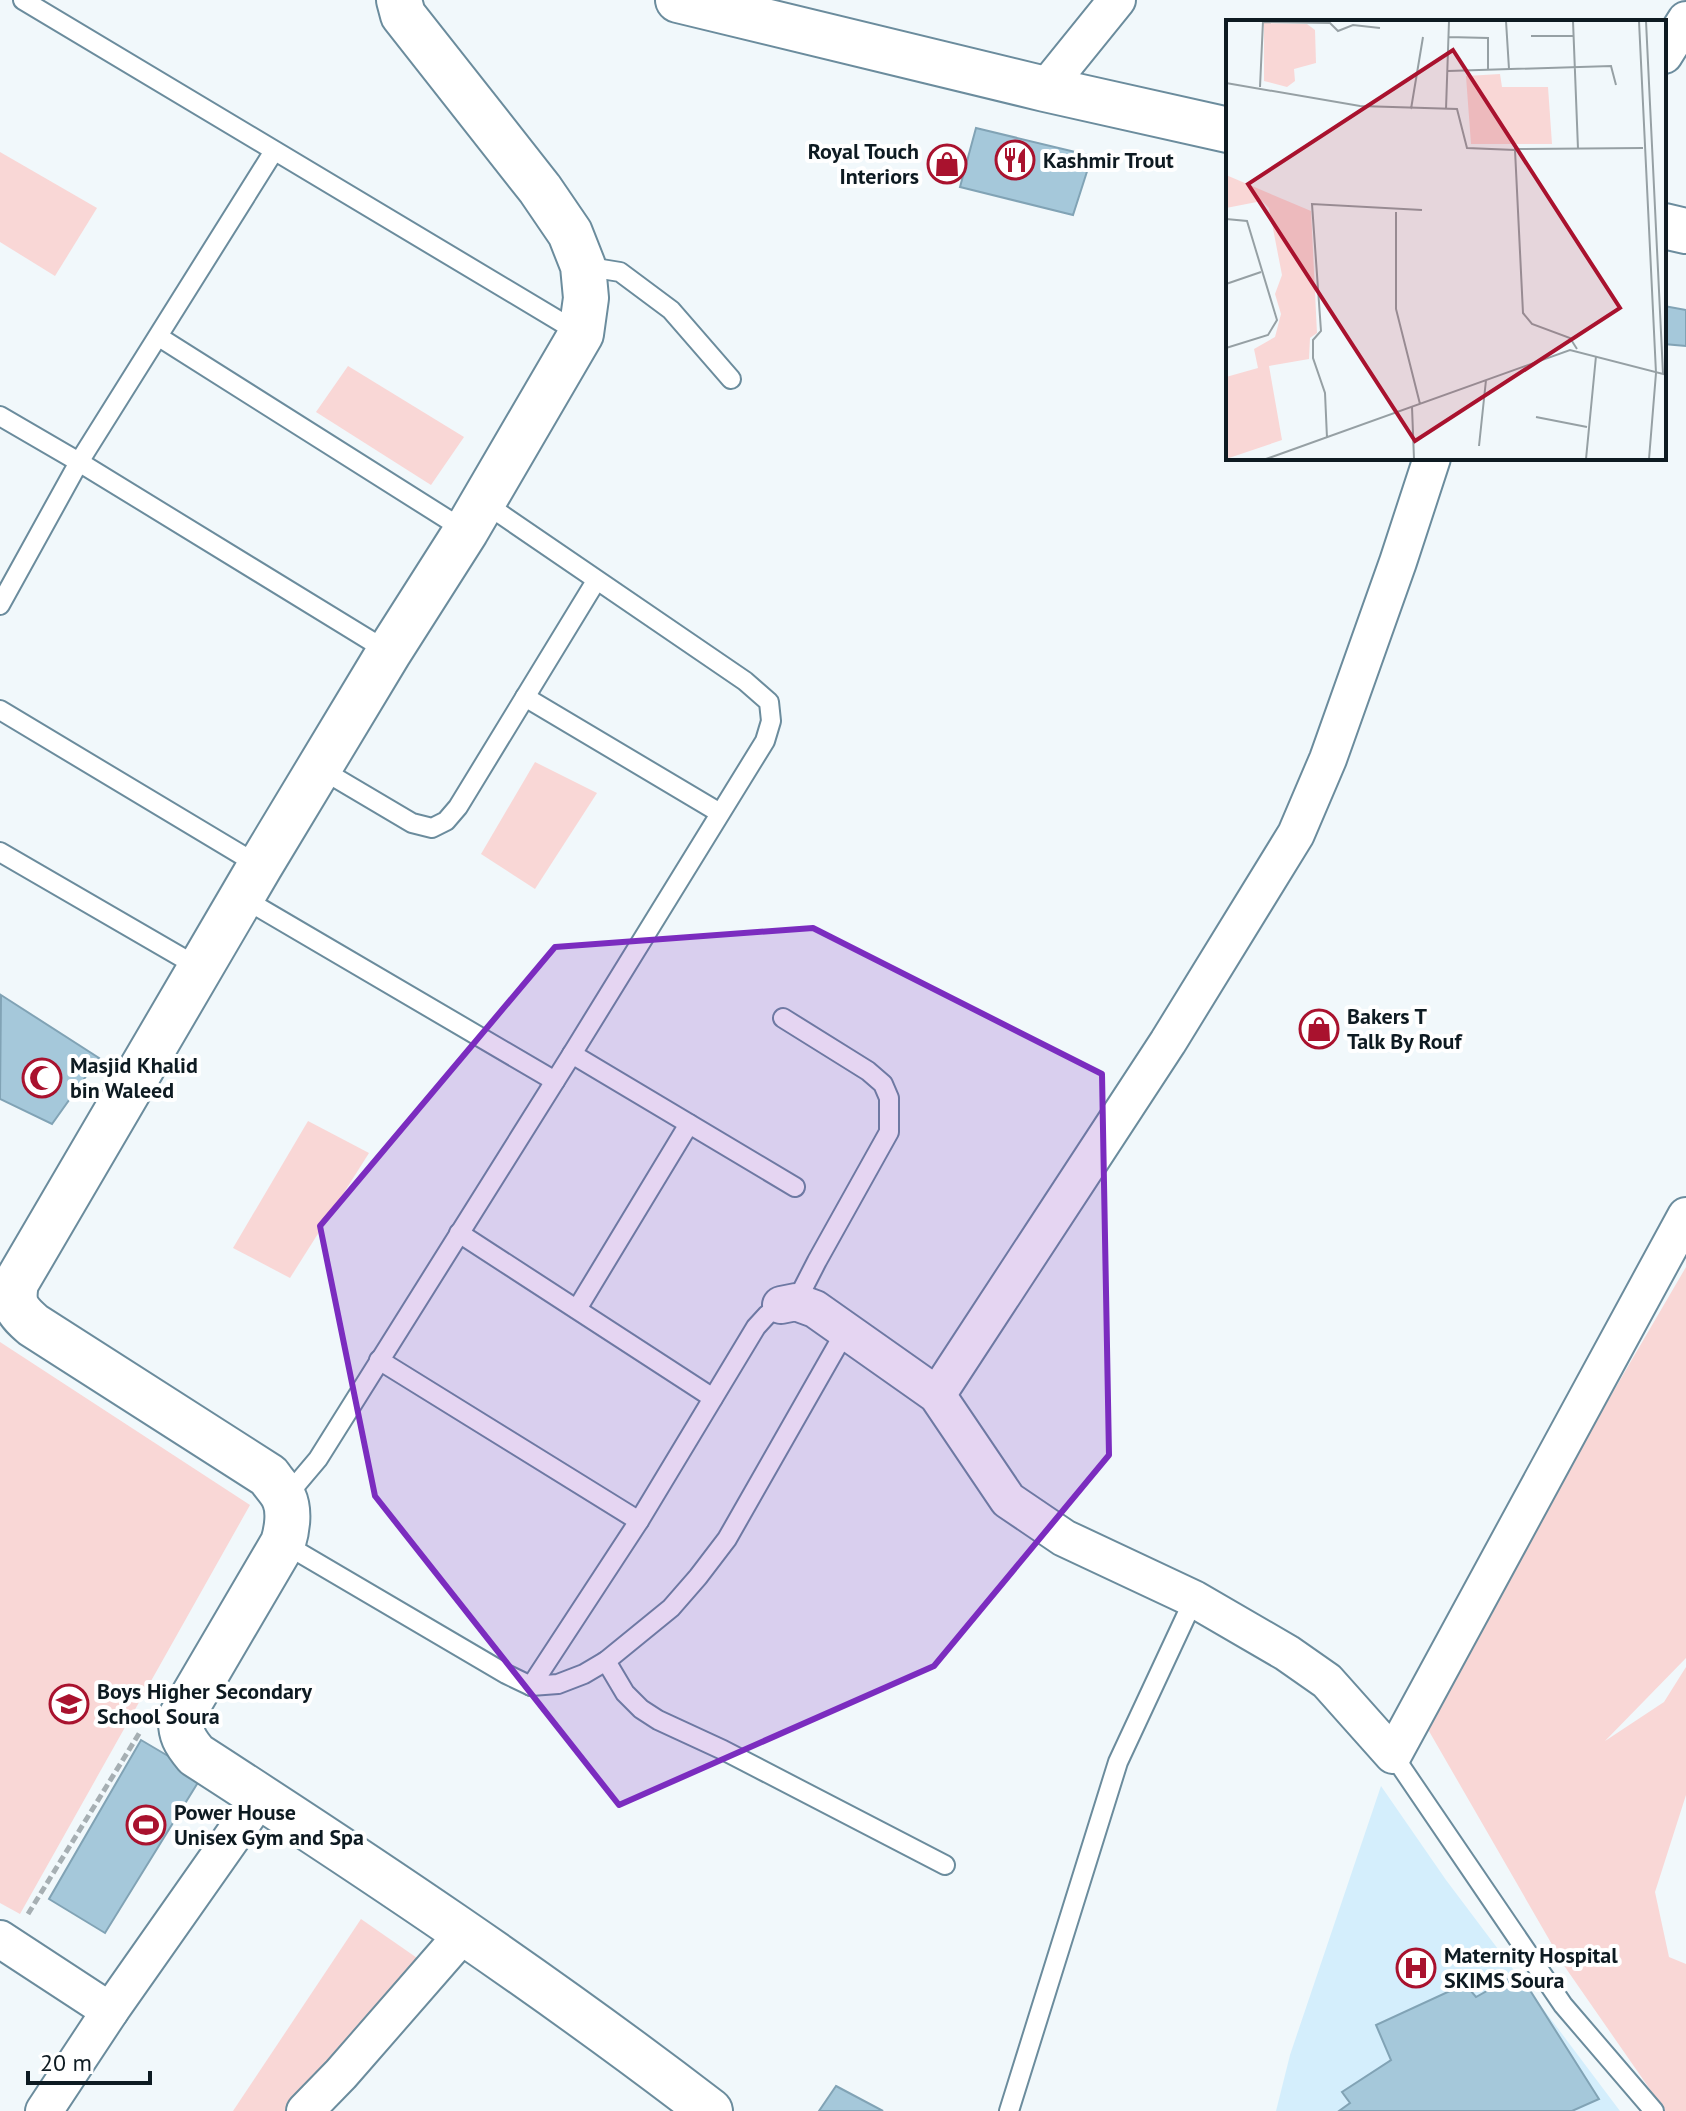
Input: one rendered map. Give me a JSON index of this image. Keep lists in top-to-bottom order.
{
  "places": {
    "restaurant": ["Kashmir Trout"],
    "shop": ["Royal Touch Interiors", "Bakers T Talk By Rouf"],
    "mosque": ["Masjid Khalid bin Waleed"],
    "school or university": ["Boys Higher Secondary School Soura"],
    "sports": ["Power House Unisex Gym and Spa"],
    "hospital": ["Maternity Hospital SKIMS Soura"]
  },
  "scale_bar": "20 m"
}
